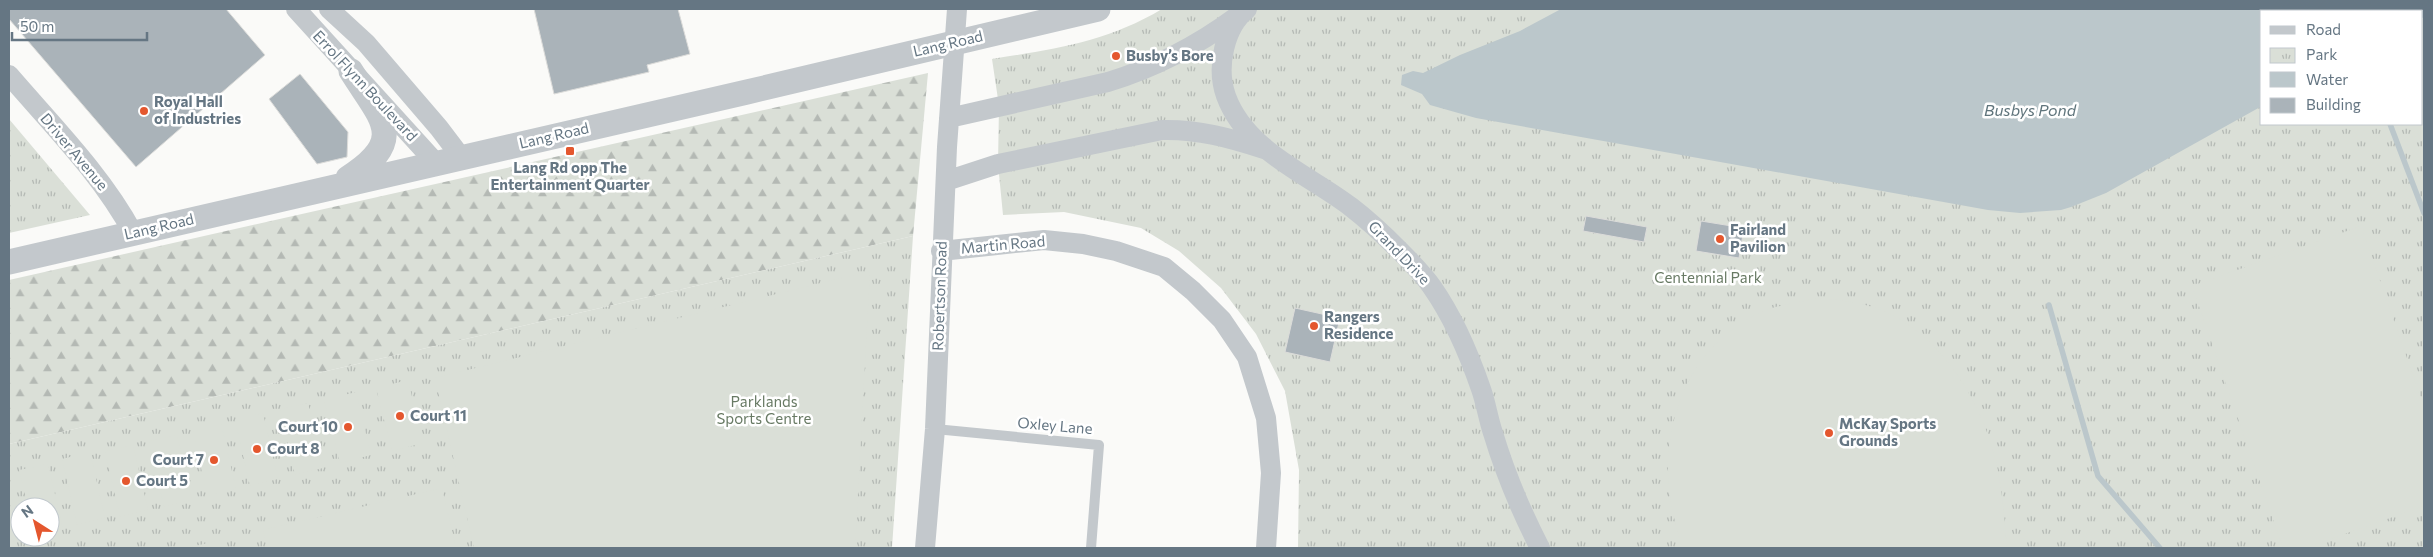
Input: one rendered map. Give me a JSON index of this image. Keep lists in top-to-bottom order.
{
  "streets": {
    "street": [
      "Lang Road",
      "Errol Flynn Boulevard",
      "Driver Avenue",
      "Martin Road",
      "Grand Drive",
      "Robertson Road"
    ],
    "lane": ["Oxley Lane"]
  },
  "crossings": [
    ["Lang Road", "Errol Flynn Boulevard"],
    ["Lang Road", "Driver Avenue"],
    ["Lang Road", "Robertson Road"],
    ["Martin Road", "Robertson Road"],
    ["Robertson Road", "Oxley Lane"]
  ],
  "water": ["Busbys Pond"],
  "parks": ["Centennial Park", "Parklands Sports Centre"],
  "places": {
    "other": [
      "Busby’s Bore",
      "Royal Hall of Industries",
      "Fairland Pavilion",
      "Rangers Residence",
      "Court 11",
      "Court 10",
      "McKay Sports Grounds",
      "Court 8",
      "Court 7",
      "Court 5"
    ],
    "transit": ["Lang Rd opp The Entertainment Quarter"]
  },
  "legend": [
    "Road",
    "Park",
    "Water",
    "Building"
  ],
  "scale_bar": "50 m",
  "north": "top left"
}
